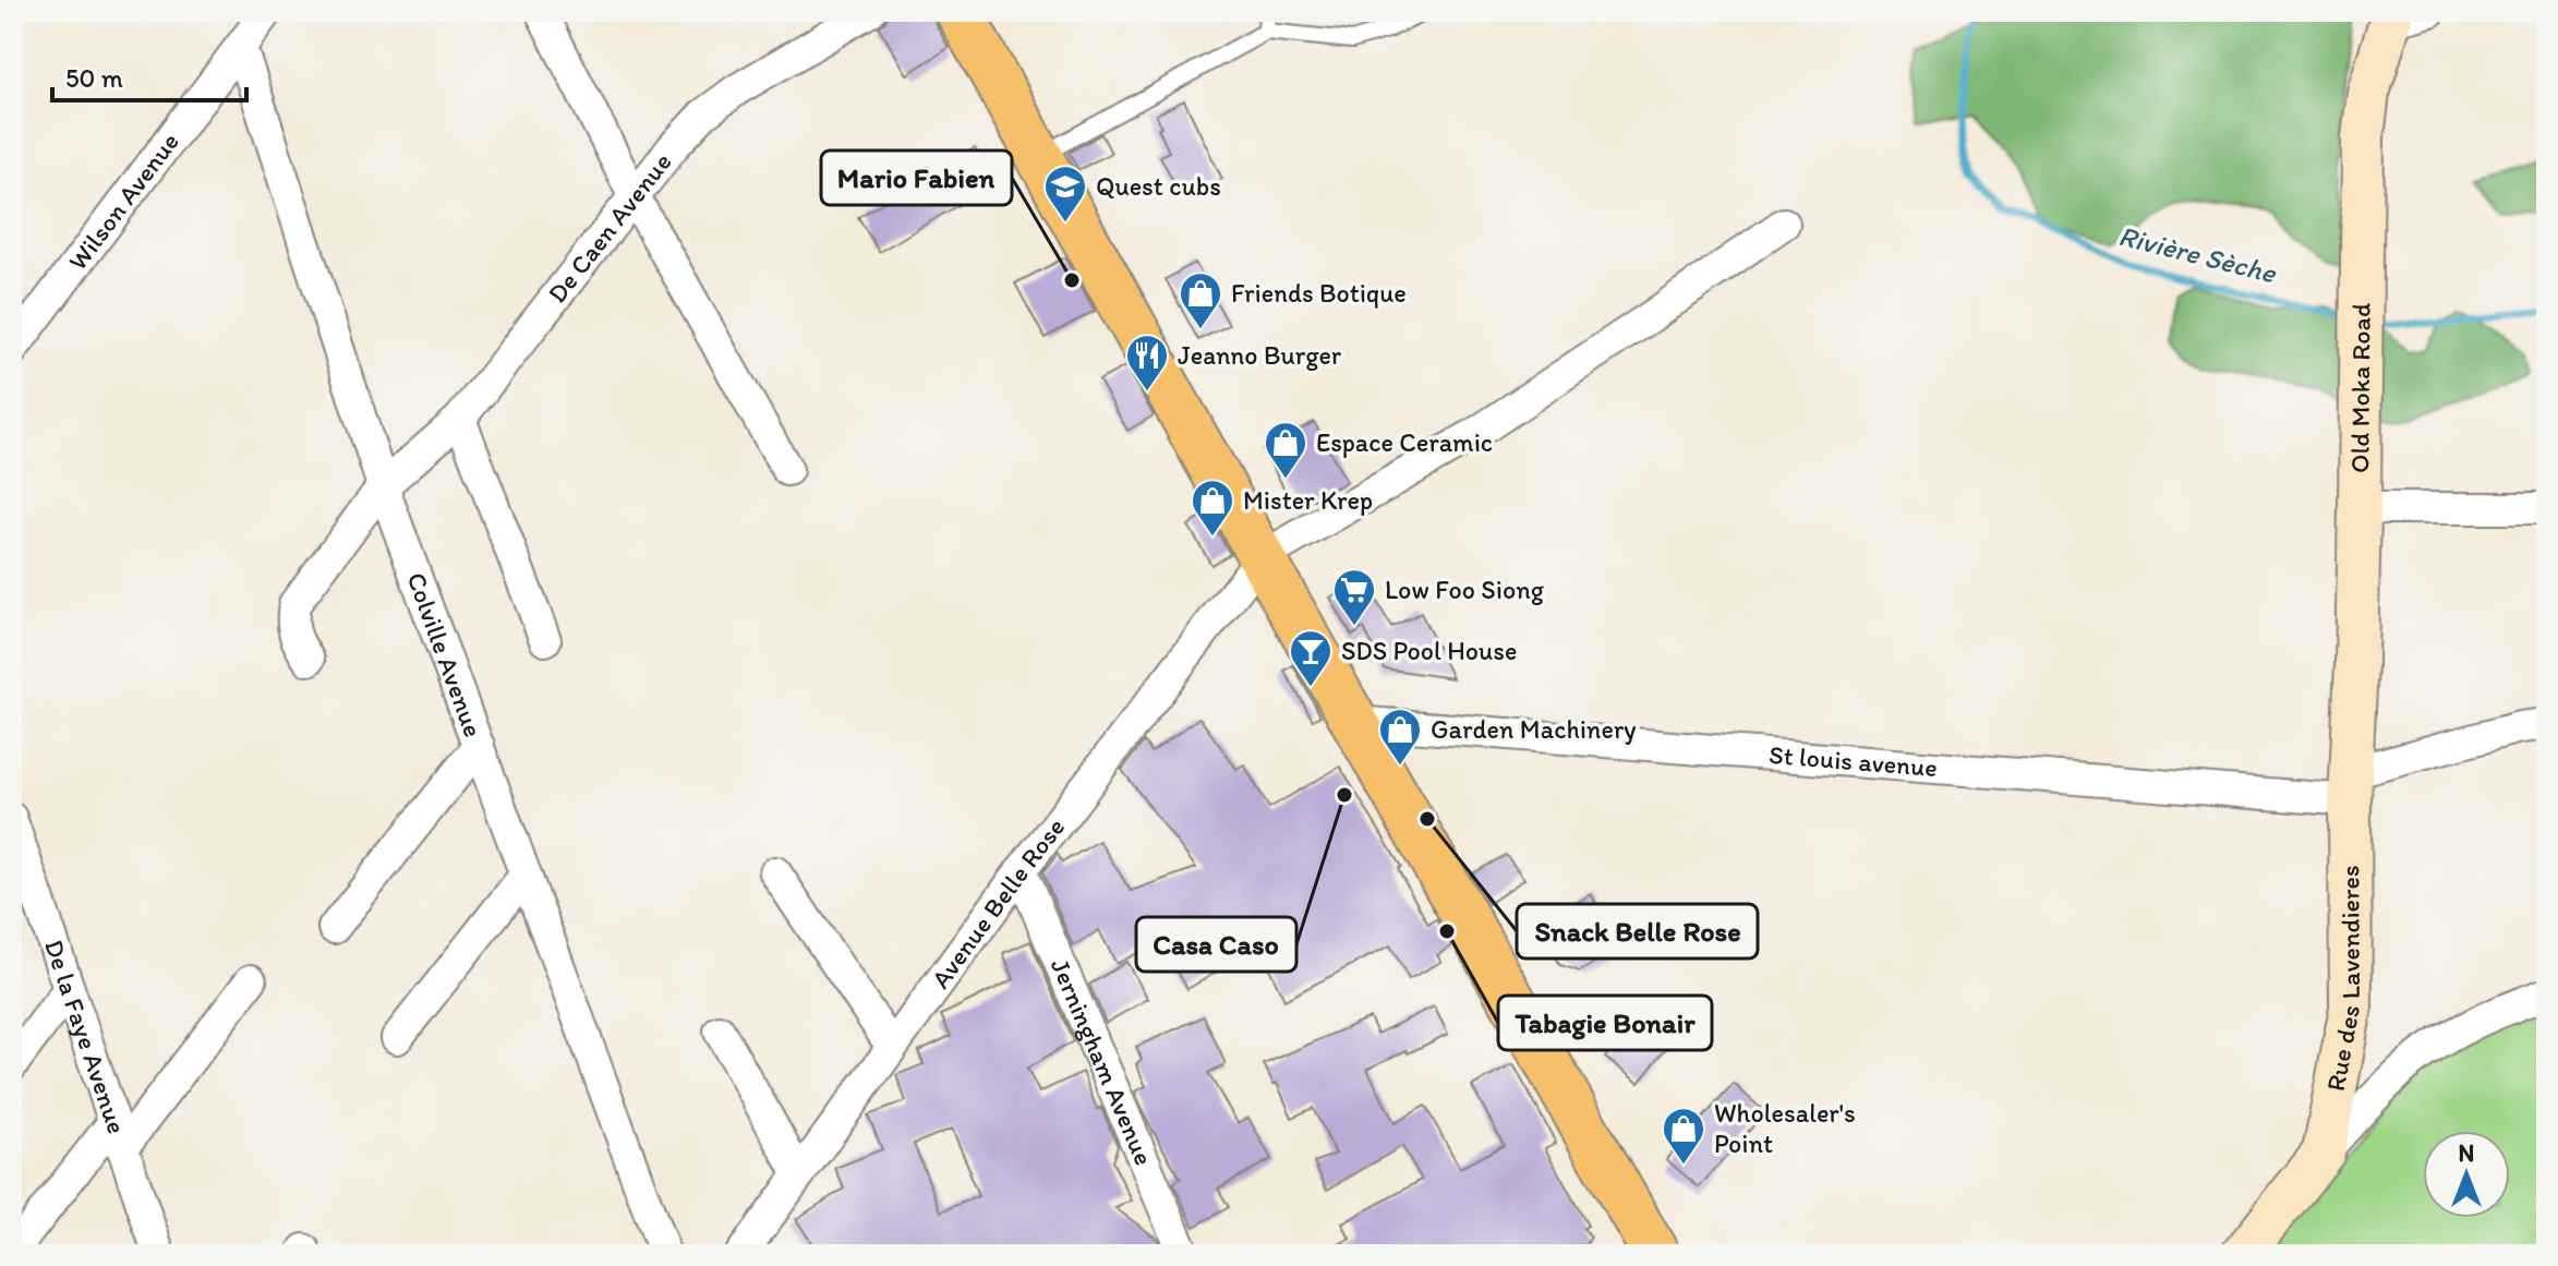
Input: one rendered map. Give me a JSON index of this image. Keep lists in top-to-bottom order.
{
  "streets": {
    "street": [
      "Wilson Avenue",
      "De Caen Avenue",
      "Old Moka Road",
      "Colville Avenue",
      "St louis avenue",
      "Avenue Belle Rose",
      "Rue des Lavendieres",
      "De la Faye Avenue",
      "Jerningham Avenue"
    ]
  },
  "crossings": [
    ["Wilson Avenue", "Colville Avenue"],
    ["De Caen Avenue", "Colville Avenue"],
    ["Old Moka Road", "St louis avenue"],
    ["Old Moka Road", "Rue des Lavendieres"],
    ["St louis avenue", "Rue des Lavendieres"],
    ["Avenue Belle Rose", "Jerningham Avenue"]
  ],
  "water": ["Rivière Sèche"],
  "places": {
    "school or university": ["Quest cubs"],
    "other": [
      "Mario Fabien",
      "Casa Caso",
      "Snack Belle Rose",
      "Tabagie Bonair"
    ],
    "shop": [
      "Friends Botique",
      "Espace Ceramic",
      "Mister Krep",
      "Garden Machinery",
      "Wholesaler's Point"
    ],
    "restaurant": ["Jeanno Burger"],
    "supermarket": ["Low Foo Siong"],
    "bar": ["SDS Pool House"]
  },
  "scale_bar": "50 m",
  "north": "top"
}
